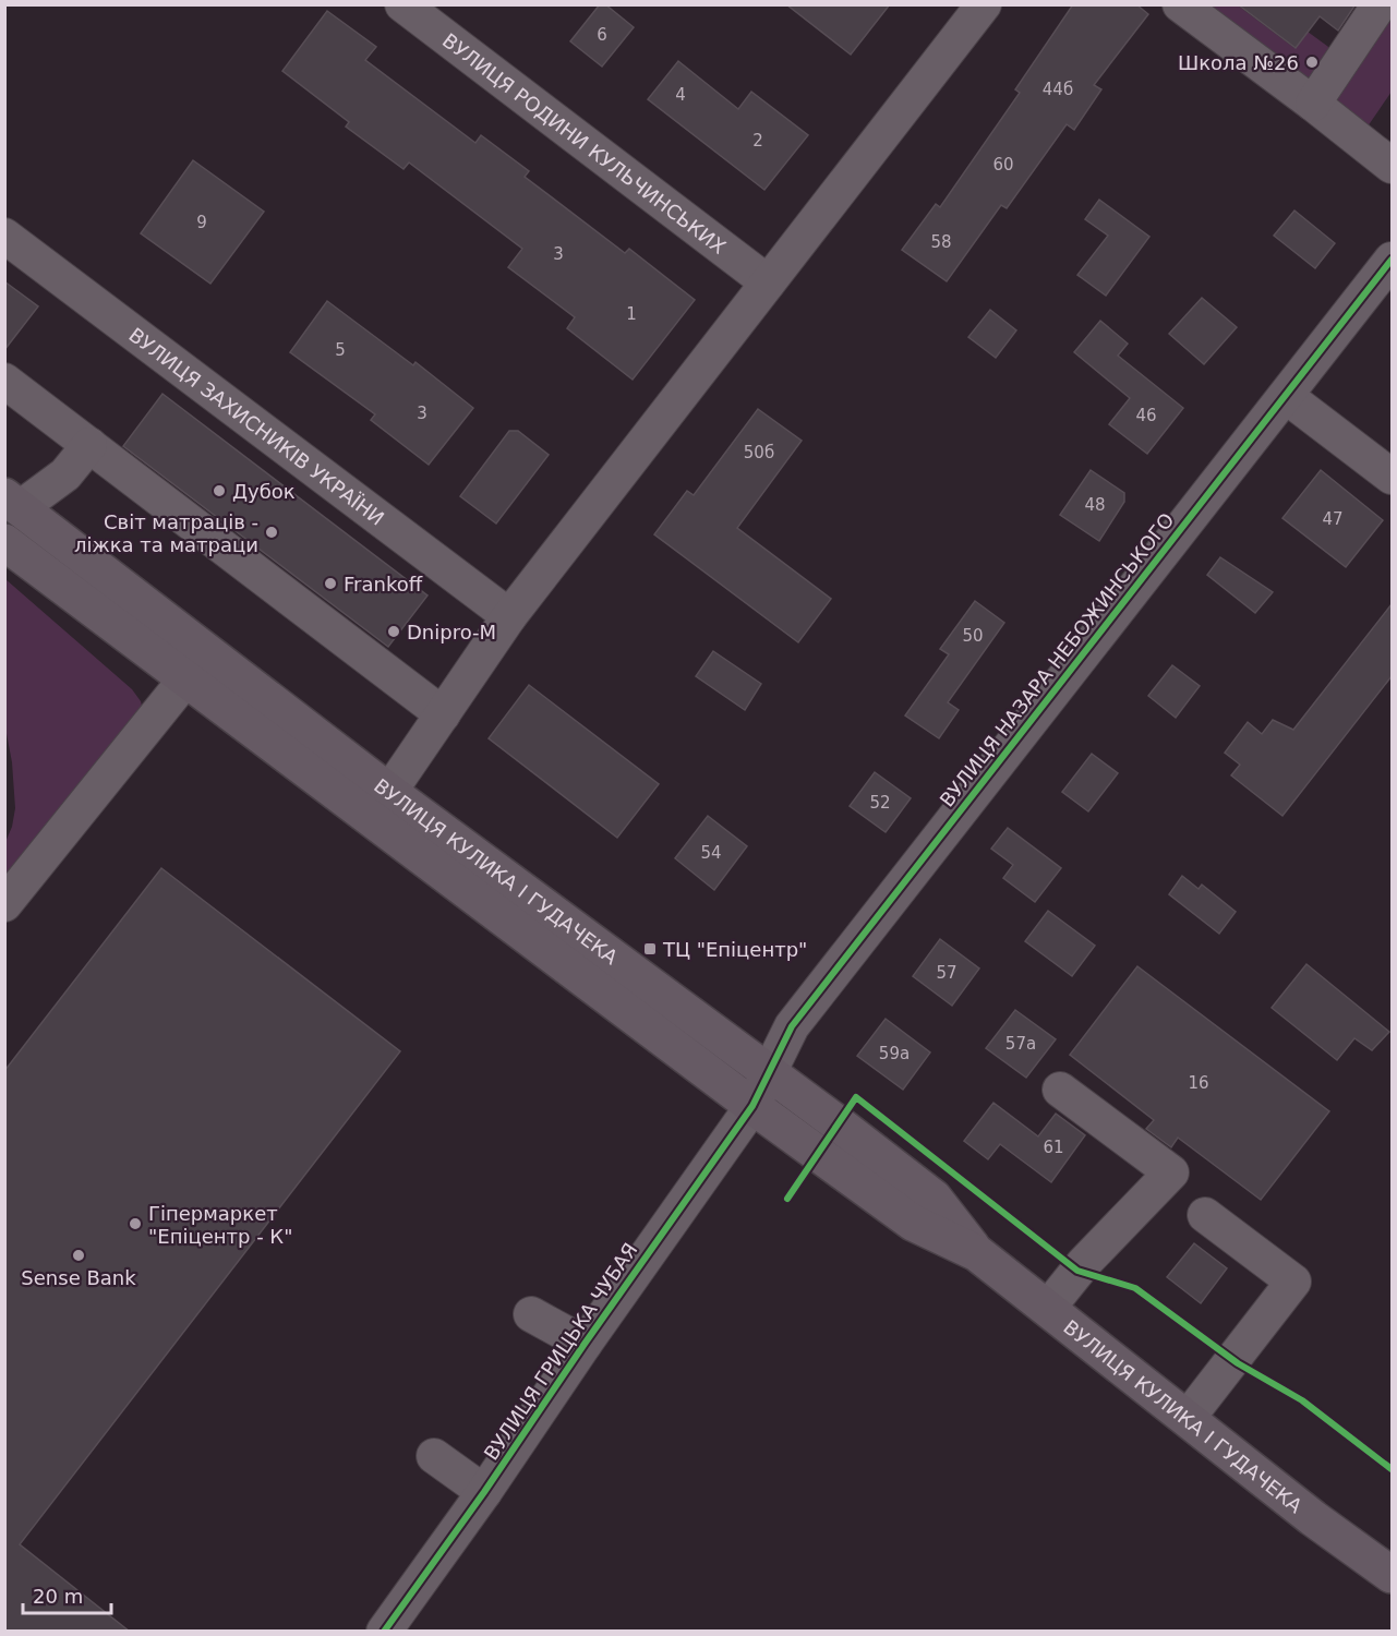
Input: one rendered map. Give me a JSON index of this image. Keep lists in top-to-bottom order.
{
  "streets": {
    "main road": ["ВУЛИЦЯ КУЛИКА І ГУДАЧЕКА"],
    "street": [
      "ВУЛИЦЯ РОДИНИ КУЛЬЧИНСЬКИХ",
      "ВУЛИЦЯ ЗАХИСНИКІВ УКРАЇНИ",
      "ВУЛИЦЯ НАЗАРА НЕБОЖИНСЬКОГО",
      "ВУЛИЦЯ ГРИЦЬКА ЧУБАЯ"
    ]
  },
  "crossings": [
    ["ВУЛИЦЯ НАЗАРА НЕБОЖИНСЬКОГО", "ВУЛИЦЯ КУЛИКА І ГУДАЧЕКА"],
    ["ВУЛИЦЯ НАЗАРА НЕБОЖИНСЬКОГО", "ВУЛИЦЯ ГРИЦЬКА ЧУБАЯ"],
    ["ВУЛИЦЯ КУЛИКА І ГУДАЧЕКА", "ВУЛИЦЯ ГРИЦЬКА ЧУБАЯ"]
  ],
  "places": {
    "other": [
      "Школа №26",
      "Дубок",
      "Світ матраців - ліжка та матраци",
      "Frankoff",
      "Dnipro-M",
      "Гіпермаркет \"Епіцентр - К\"",
      "Sense Bank"
    ],
    "transit": ["ТЦ \"Епіцентр\""]
  },
  "house_numbers": [
    "6",
    "44б",
    "4",
    "2",
    "60",
    "9",
    "58",
    "3",
    "1",
    "5",
    "3",
    "46",
    "50б",
    "48",
    "47",
    "50",
    "52",
    "54",
    "57",
    "57а",
    "59а",
    "16",
    "61"
  ],
  "scale_bar": "20 m"
}
